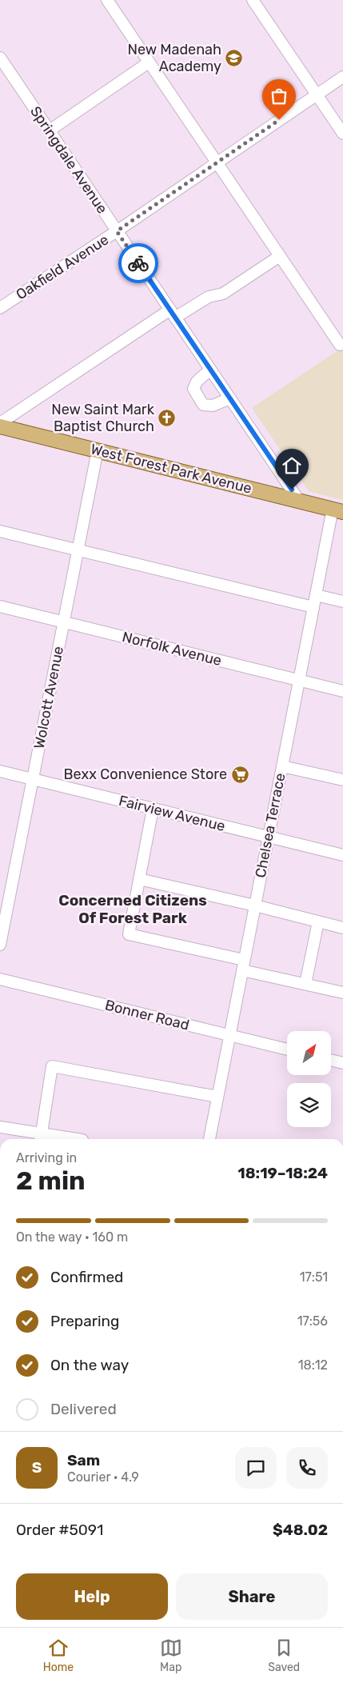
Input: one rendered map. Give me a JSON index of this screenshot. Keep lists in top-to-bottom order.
{
  "streets": {
    "main road": ["West Forest Park Avenue"],
    "street": [
      "Springdale Avenue",
      "Oakfield Avenue",
      "Norfolk Avenue",
      "Wolcott Avenue",
      "Fairview Avenue",
      "Chelsea Terrace",
      "Bonner Road"
    ]
  },
  "crossings": [
    ["Springdale Avenue", "Oakfield Avenue"],
    ["Springdale Avenue", "West Forest Park Avenue"],
    ["West Forest Park Avenue", "Wolcott Avenue"],
    ["West Forest Park Avenue", "Chelsea Terrace"],
    ["Norfolk Avenue", "Wolcott Avenue"],
    ["Norfolk Avenue", "Chelsea Terrace"],
    ["Wolcott Avenue", "Fairview Avenue"],
    ["Fairview Avenue", "Chelsea Terrace"],
    ["Chelsea Terrace", "Bonner Road"]
  ],
  "districts": ["Concerned Citizens Of Forest Park"],
  "places": {
    "school or university": ["New Madenah Academy"],
    "church": ["New Saint Mark Baptist Church"],
    "supermarket": ["Bexx Convenience Store"]
  },
  "north": "top right",
  "page": {
    "heading": ["2 min", "Arriving in", "18:19–18:24"],
    "panel": [
      "Sam",
      "Courier · 4.9",
      "Order #5091",
      "$48.02"
    ],
    "bar": "On the way · 160 m",
    "list": [
      ["Confirmed", "17:51"],
      ["Preparing", "17:56"],
      ["On the way", "18:12"],
      "Delivered"
    ],
    "round": "S",
    "buttons": ["Help", "Share"],
    "tabs": ["Home", "Map", "Saved"]
  }
}
